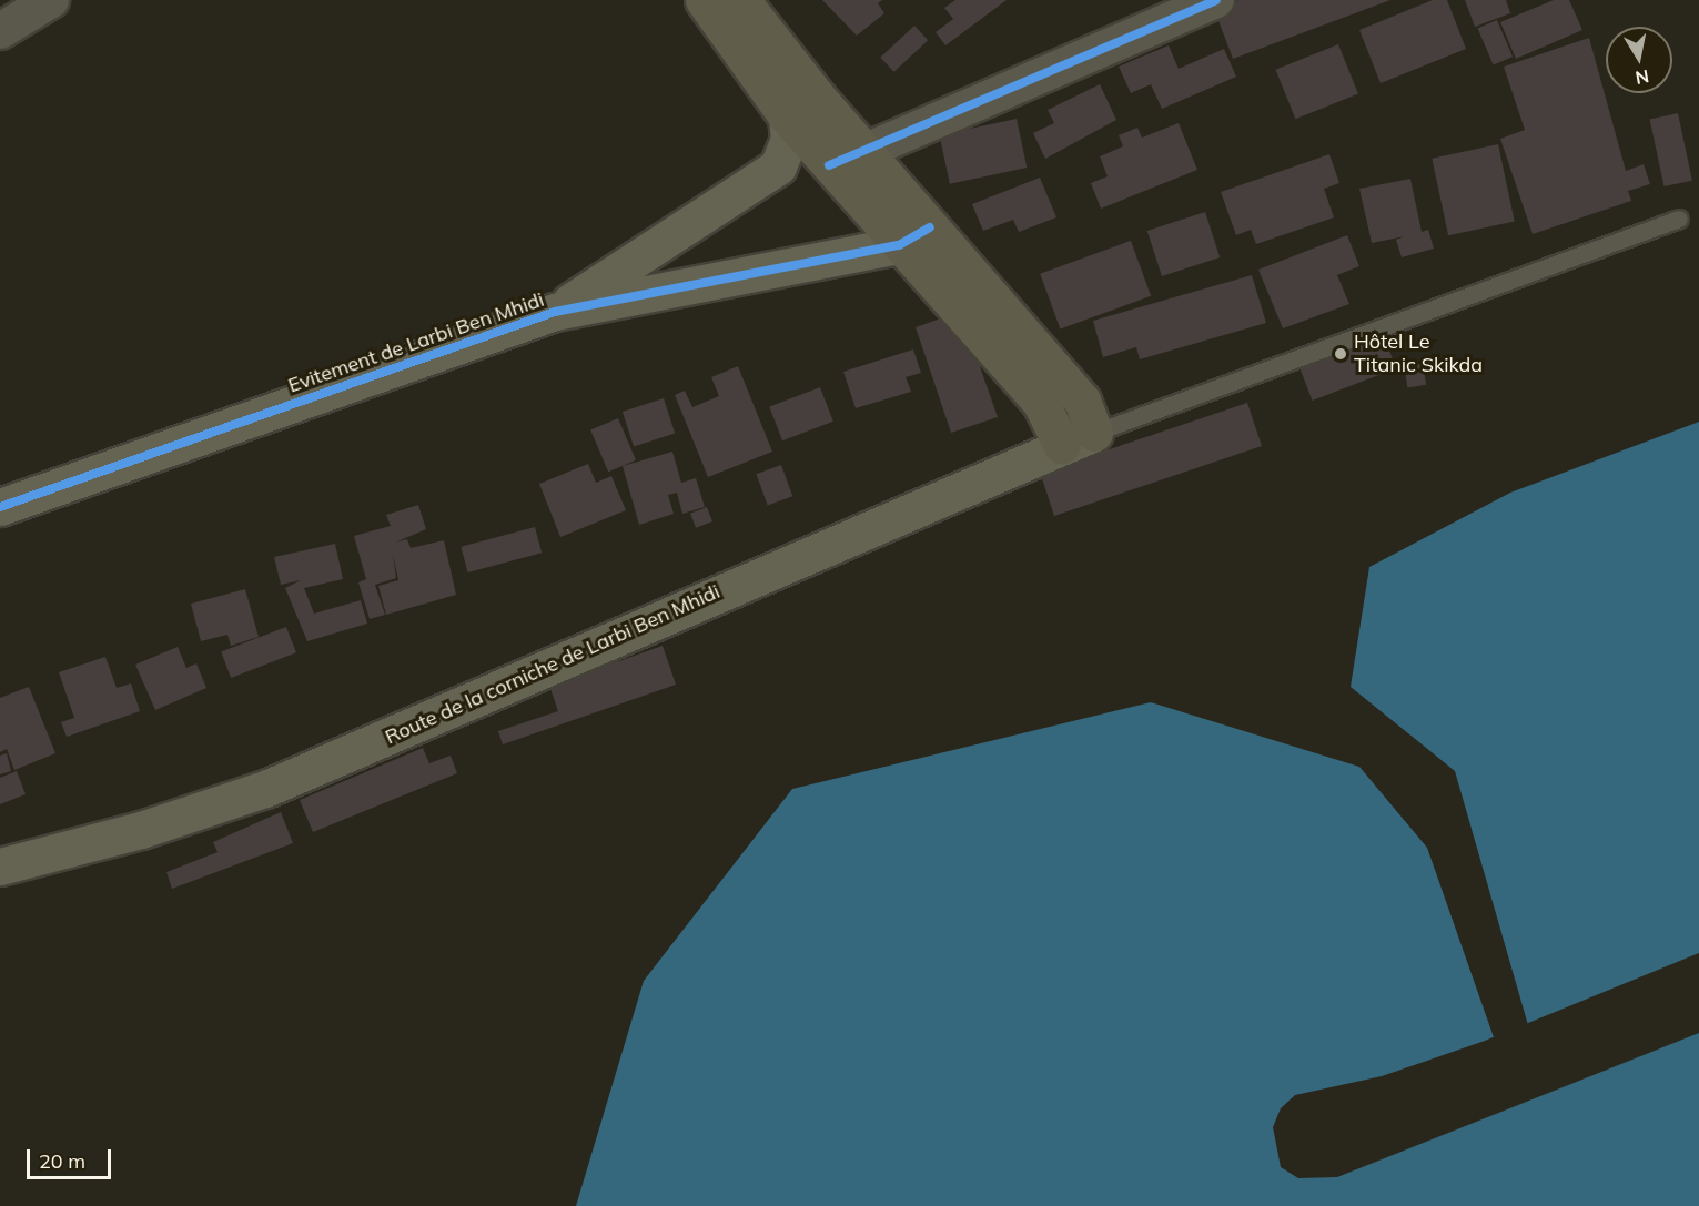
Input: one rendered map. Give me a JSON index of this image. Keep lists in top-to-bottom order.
{
  "streets": {
    "street": ["Evitement de Larbi Ben Mhidi", "Route de la corniche de Larbi Ben Mhidi"]
  },
  "places": ["Hôtel Le Titanic Skikda"],
  "scale_bar": "20 m",
  "north": "bottom"
}
